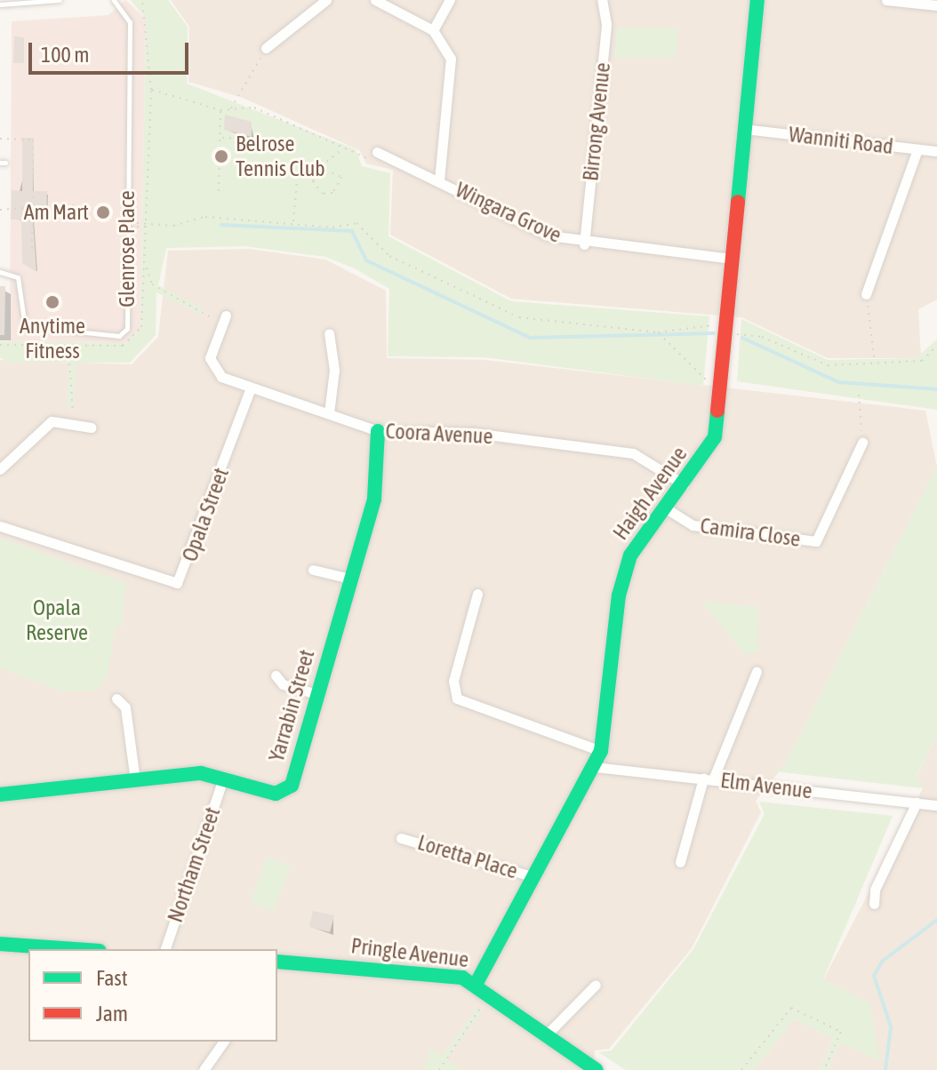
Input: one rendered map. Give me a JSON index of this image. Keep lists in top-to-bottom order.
{
  "streets": {
    "street": [
      "Birrong Avenue",
      "Wanniti Road",
      "Wingara Grove",
      "Coora Avenue",
      "Haigh Avenue",
      "Opala Street",
      "Camira Close",
      "Yarrabin Street",
      "Elm Avenue",
      "Loretta Place",
      "Northam Street",
      "Pringle Avenue"
    ],
    "lane": ["Glenrose Place"]
  },
  "crossings": [
    ["Birrong Avenue", "Wingara Grove"],
    ["Wanniti Road", "Haigh Avenue"],
    ["Wingara Grove", "Haigh Avenue"],
    ["Coora Avenue", "Haigh Avenue"],
    ["Coora Avenue", "Opala Street"],
    ["Coora Avenue", "Yarrabin Street"],
    ["Haigh Avenue", "Camira Close"],
    ["Haigh Avenue", "Elm Avenue"],
    ["Haigh Avenue", "Loretta Place"],
    ["Haigh Avenue", "Pringle Avenue"],
    ["Yarrabin Street", "Northam Street"]
  ],
  "parks": ["Opala Reserve"],
  "places": ["Belrose Tennis Club", "Am Mart", "Anytime Fitness"],
  "legend": ["Fast", "Jam"],
  "scale_bar": "100 m"
}
